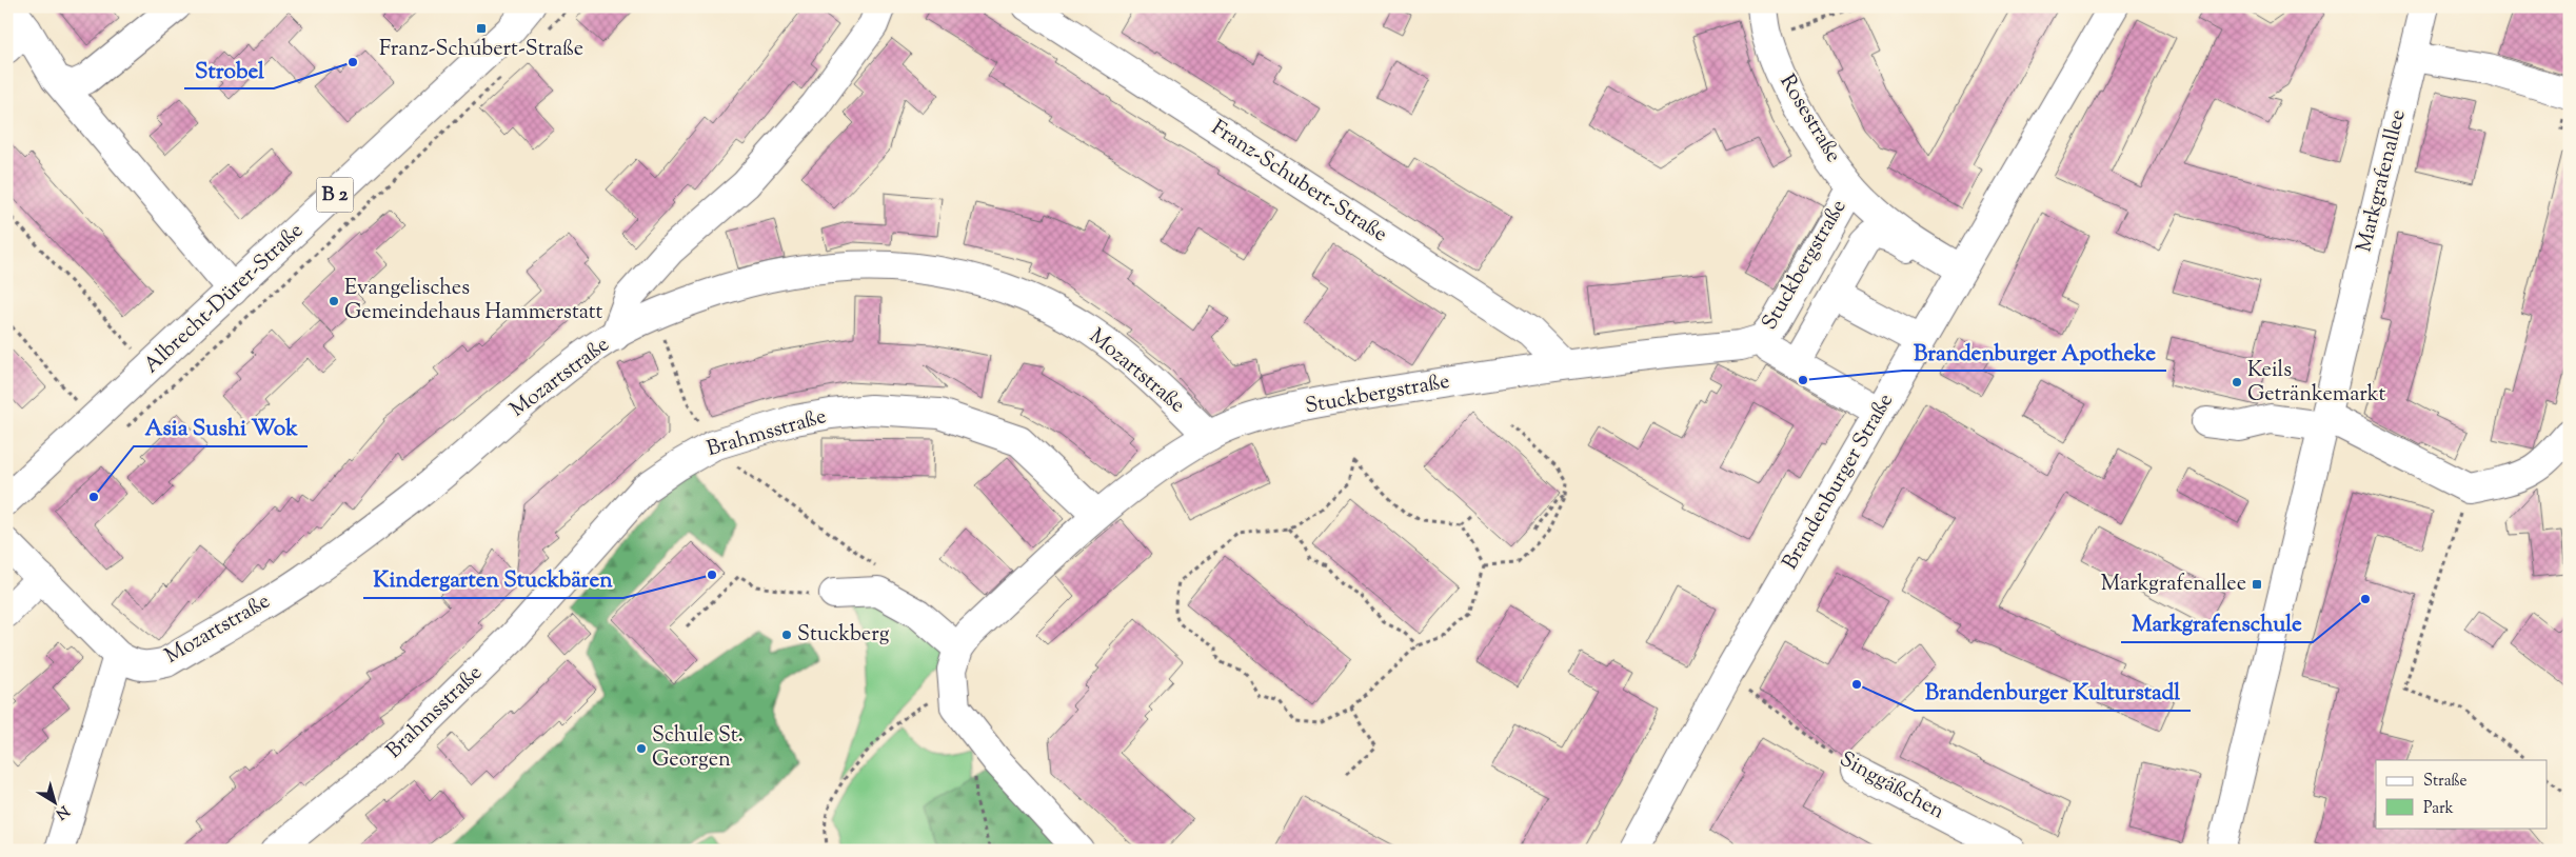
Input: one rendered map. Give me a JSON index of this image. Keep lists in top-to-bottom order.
{
  "streets": {
    "street": [
      "Rosestraße",
      "Markgrafenallee",
      "Franz-Schubert-Straße",
      "B 2",
      "Stuckbergstraße",
      "Albrecht-Dürer-Straße",
      "Mozartstraße",
      "Brahmsstraße",
      "Brandenburger Straße",
      "Singgäßchen"
    ]
  },
  "crossings": [
    ["Rosestraße", "Stuckbergstraße"],
    ["Rosestraße", "Brandenburger Straße"],
    ["Franz-Schubert-Straße", "Stuckbergstraße"],
    ["Stuckbergstraße", "Mozartstraße"],
    ["Stuckbergstraße", "Brahmsstraße"],
    ["Brandenburger Straße", "Singgäßchen"]
  ],
  "places": {
    "transit": ["Franz-Schubert-Straße", "Markgrafenallee"],
    "other": [
      "Strobel",
      "Evangelisches Gemeindehaus Hammerstatt",
      "Brandenburger Apotheke",
      "Keils Getränkemarkt",
      "Asia Sushi Wok",
      "Kindergarten Stuckbären",
      "Markgrafenschule",
      "Stuckberg",
      "Brandenburger Kulturstadl",
      "Schule St. Georgen"
    ]
  },
  "legend": ["Straße", "Park"],
  "north": "bottom right"
}
